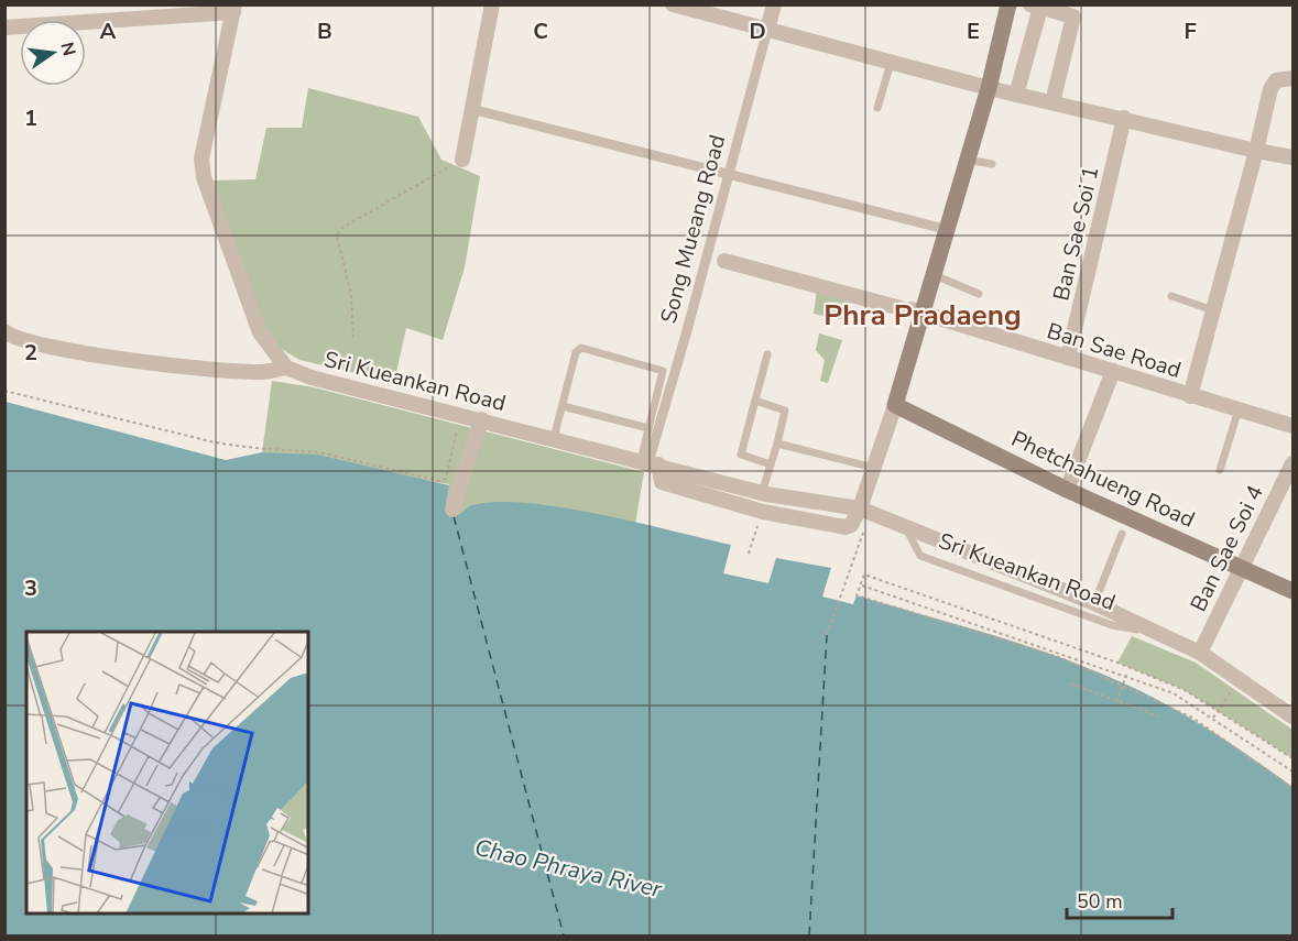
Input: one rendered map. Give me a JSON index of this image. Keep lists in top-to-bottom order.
{
  "streets": {
    "main road": ["Phetchahueng Road"],
    "street": [
      "Song Mueang Road",
      "Ban Sae Soi 1",
      "Ban Sae Road",
      "Sri Kueankan Road",
      "Ban Sae Soi 4"
    ]
  },
  "crossings": [
    ["Song Mueang Road", "Sri Kueankan Road"],
    ["Ban Sae Soi 1", "Ban Sae Road"],
    ["Sri Kueankan Road", "Ban Sae Soi 4"],
    ["Phetchahueng Road", "Ban Sae Soi 4"]
  ],
  "districts": ["Phra Pradaeng"],
  "water": ["Chao Phraya River"],
  "scale_bar": "50 m",
  "north": "right",
  "grid": {
    "columns": [
      "A",
      "B",
      "C",
      "D",
      "E",
      "F"
    ],
    "rows": ["1", "2", "3"]
  }
}
